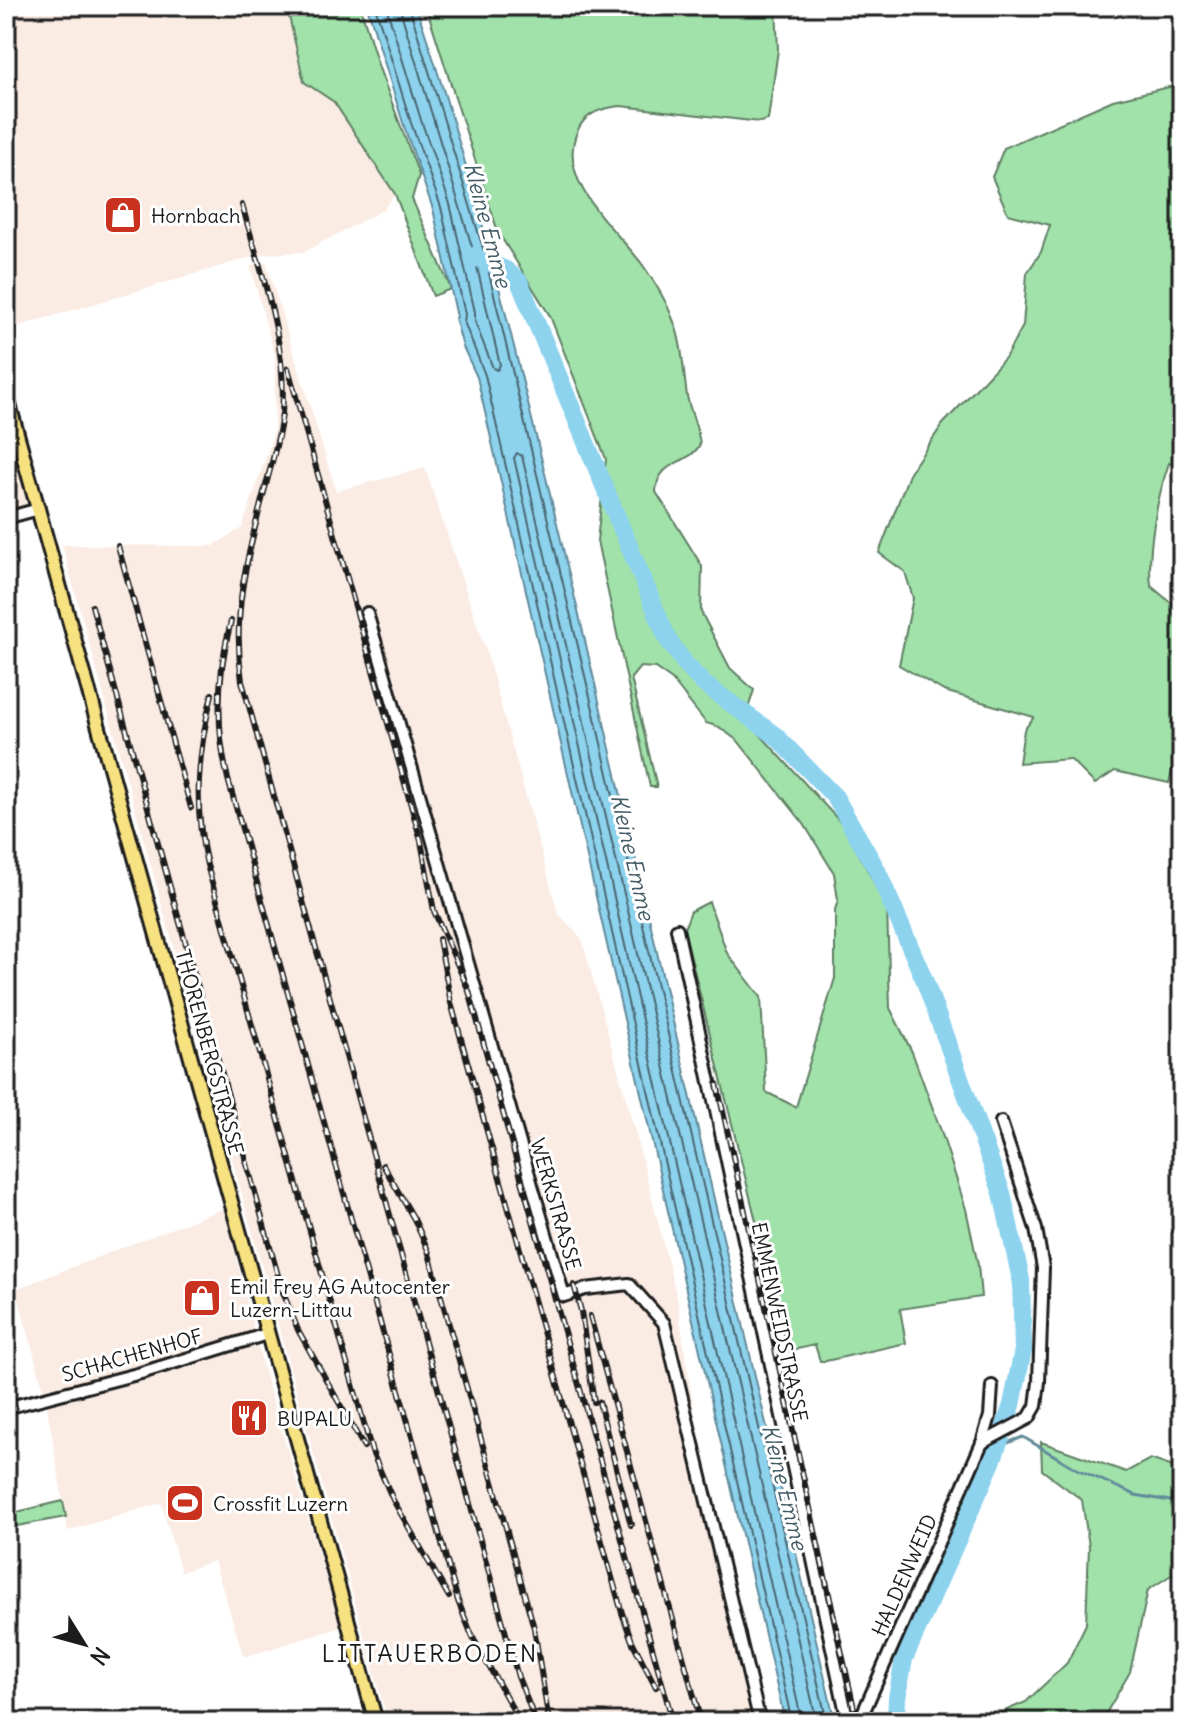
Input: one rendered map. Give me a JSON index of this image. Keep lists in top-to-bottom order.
{
  "streets": {
    "main road": ["THORENBERGSTRASSE"],
    "street": [
      "WERKSTRASSE",
      "EMMENWEIDSTRASSE",
      "SCHACHENHOF",
      "HALDENWEID"
    ]
  },
  "crossings": [
    ["THORENBERGSTRASSE", "SCHACHENHOF"]
  ],
  "districts": ["LITTAUERBODEN"],
  "water": ["Kleine Emme"],
  "places": {
    "shop": ["Hornbach", "Emil Frey AG Autocenter Luzern-Littau"],
    "restaurant": ["BUPALU"],
    "sports": ["Crossfit Luzern"]
  },
  "north": "bottom right"
}
